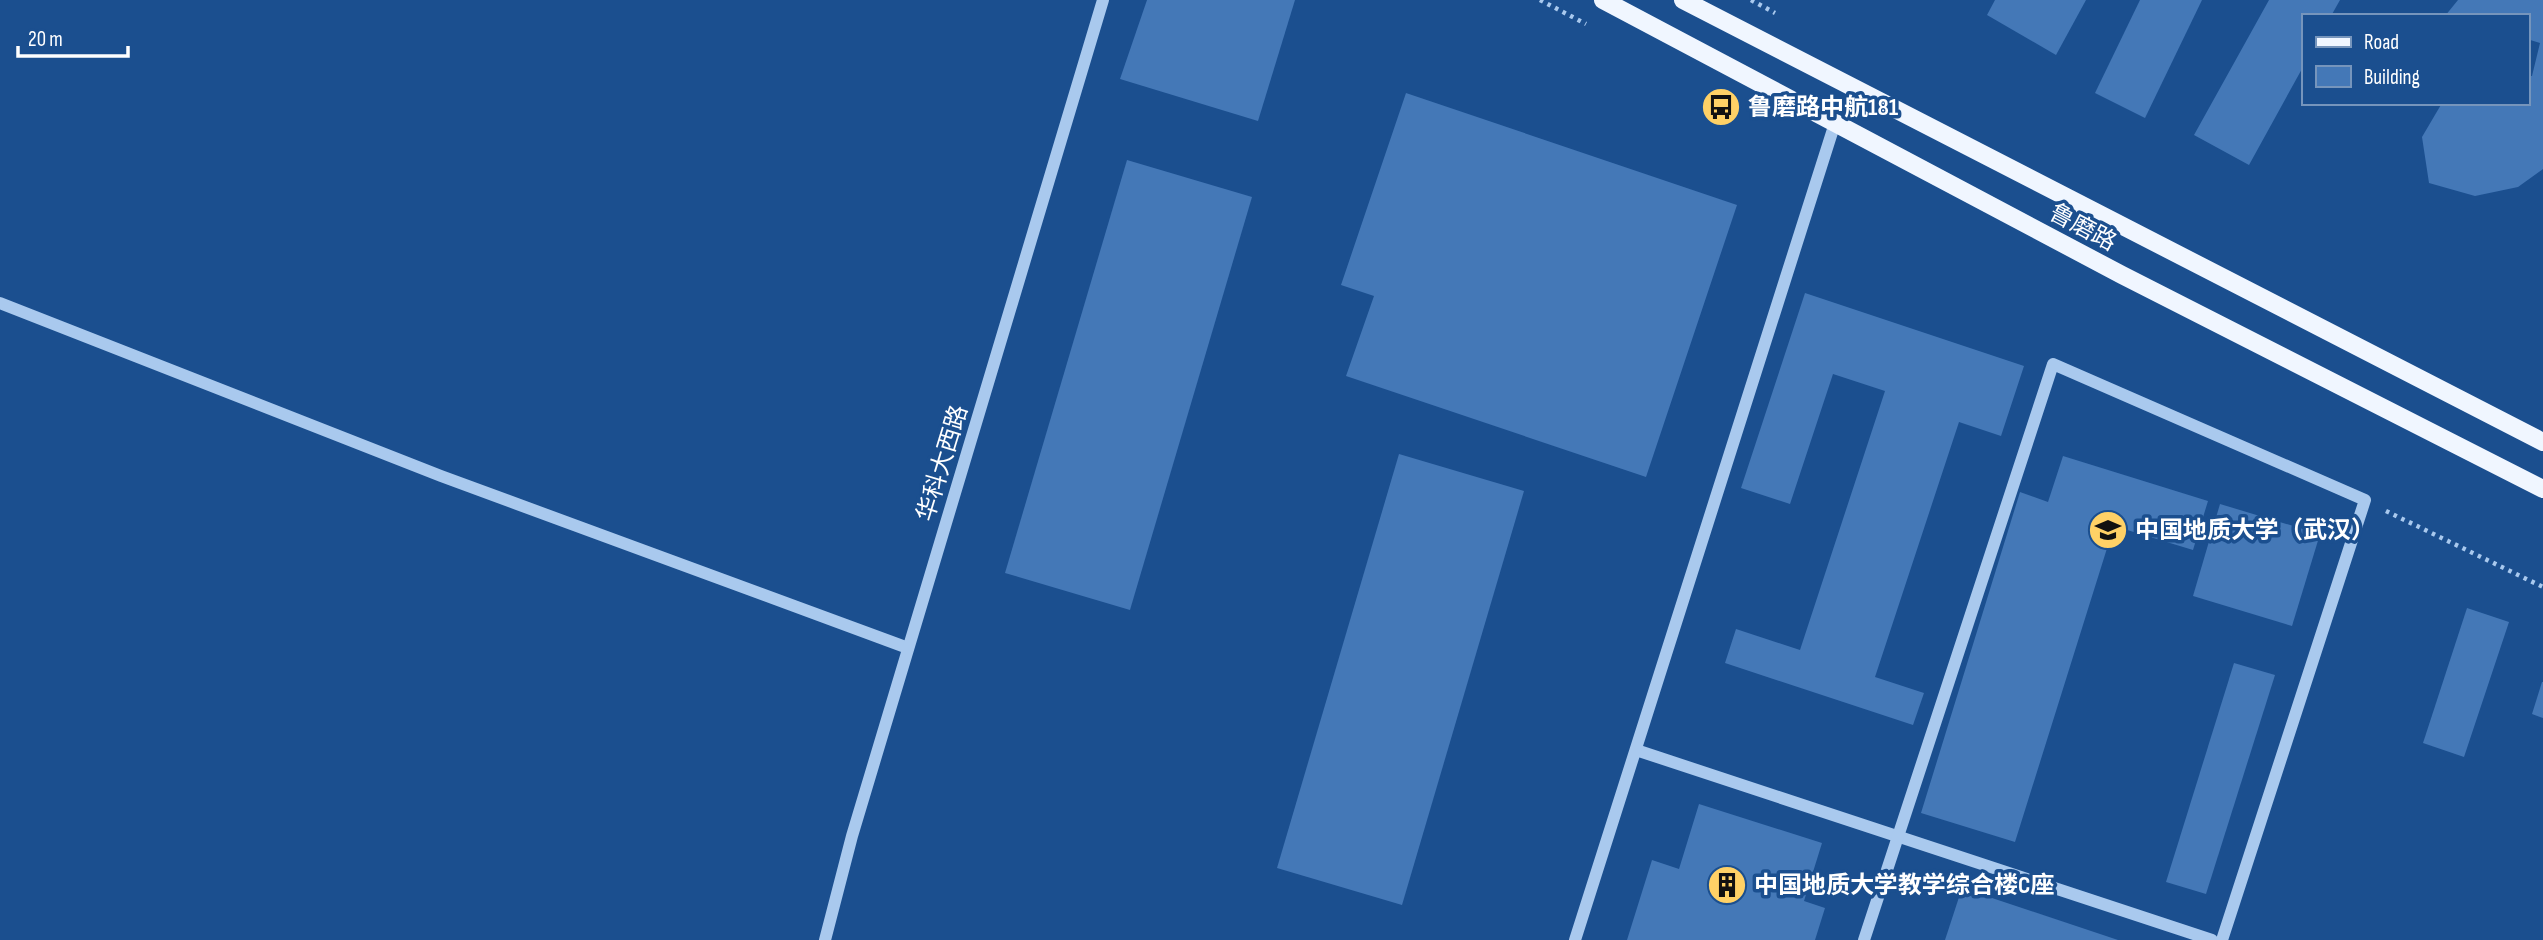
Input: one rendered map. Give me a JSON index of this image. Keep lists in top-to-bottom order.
{
  "streets": {
    "main road": ["鲁磨路"],
    "street": ["华科大西路"]
  },
  "places": {
    "bus stop": ["鲁磨路中航181"],
    "school or university": ["中国地质大学（武汉）"],
    "building": ["中国地质大学教学综合楼C座"]
  },
  "legend": ["Road", "Building"],
  "scale_bar": "20 m"
}
